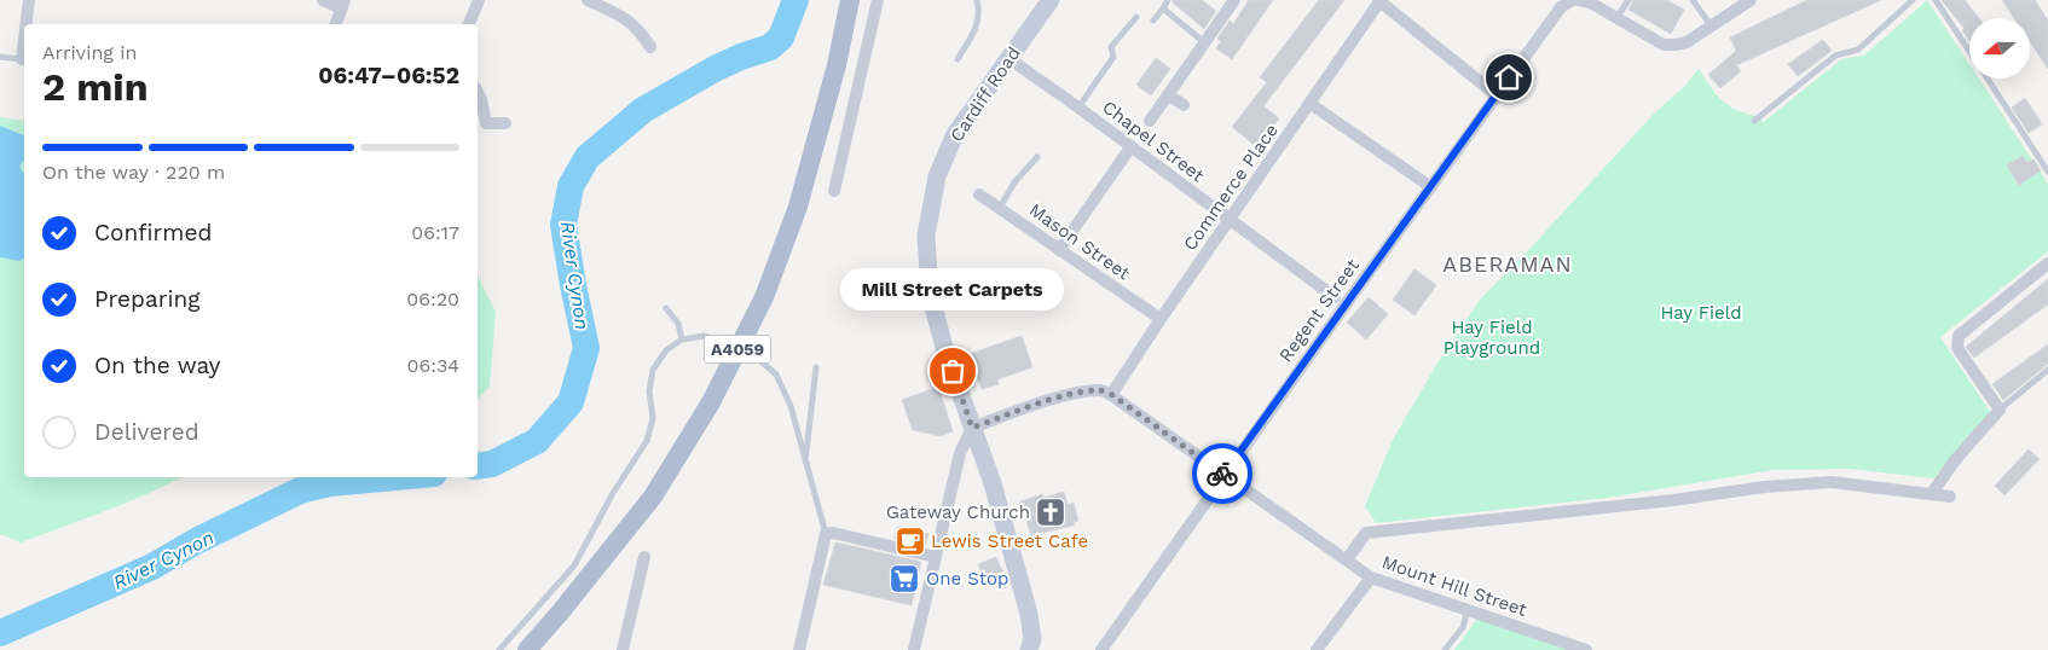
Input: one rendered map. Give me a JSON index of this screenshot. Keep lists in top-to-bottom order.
{
  "streets": {
    "main road": ["Cardiff Road", "A4059"],
    "street": [
      "Chapel Street",
      "Commerce Place",
      "Mason Street",
      "Regent Street",
      "Mount Hill Street"
    ]
  },
  "crossings": [
    ["Cardiff Road", "Chapel Street"],
    ["Chapel Street", "Commerce Place"],
    ["Commerce Place", "Mason Street"],
    ["Commerce Place", "Mount Hill Street"],
    ["Regent Street", "Mount Hill Street"]
  ],
  "districts": ["ABERAMAN"],
  "water": ["River Cynon"],
  "parks": ["Hay Field", "Hay Field Playground"],
  "places": {
    "other": ["Mill Street Carpets"],
    "church": ["Gateway Church"],
    "cafe": ["Lewis Street Cafe"],
    "supermarket": ["One Stop"]
  },
  "north": "left",
  "page": {
    "heading": ["2 min", "Arriving in", "06:47–06:52"],
    "bar": "On the way · 220 m",
    "list": [
      ["Confirmed", "06:17"],
      ["Preparing", "06:20"],
      ["On the way", "06:34"],
      "Delivered"
    ],
    "bubble": "Mill Street Carpets"
  }
}
